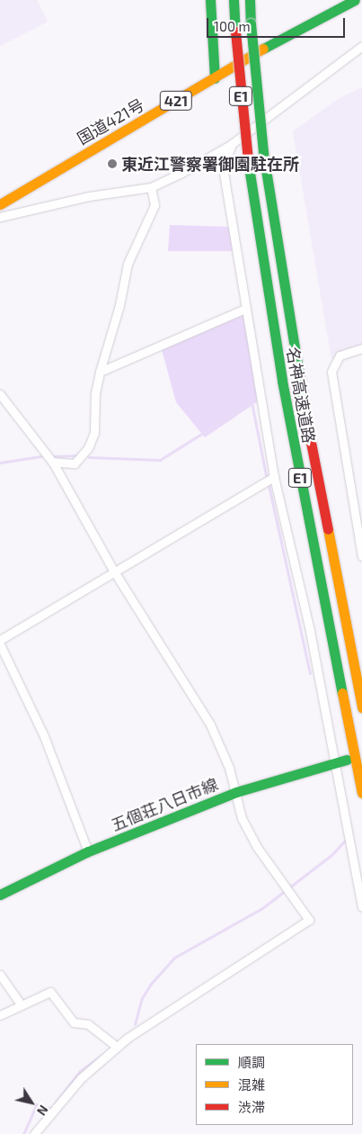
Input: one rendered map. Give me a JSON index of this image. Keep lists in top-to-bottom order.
{
  "streets": {
    "main road": [
      "E1",
      "421",
      "国道421号",
      "名神高速道路",
      "五個荘八日市線"
    ]
  },
  "places": ["東近江警察署御園駐在所"],
  "legend": ["順調", "混雑", "渋滞"],
  "scale_bar": "100 m",
  "north": "bottom right"
}
